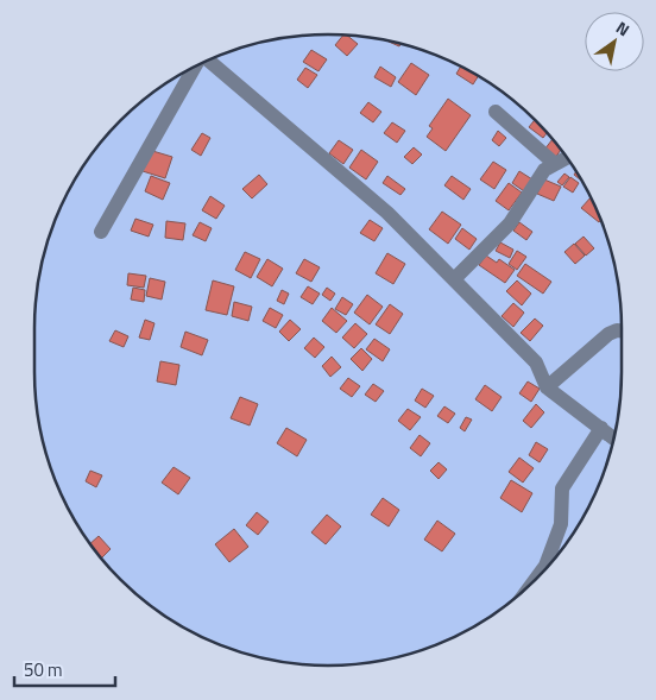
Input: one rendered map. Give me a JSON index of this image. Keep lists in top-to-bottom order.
{
  "scale_bar": "50 m",
  "north": "top right"
}
